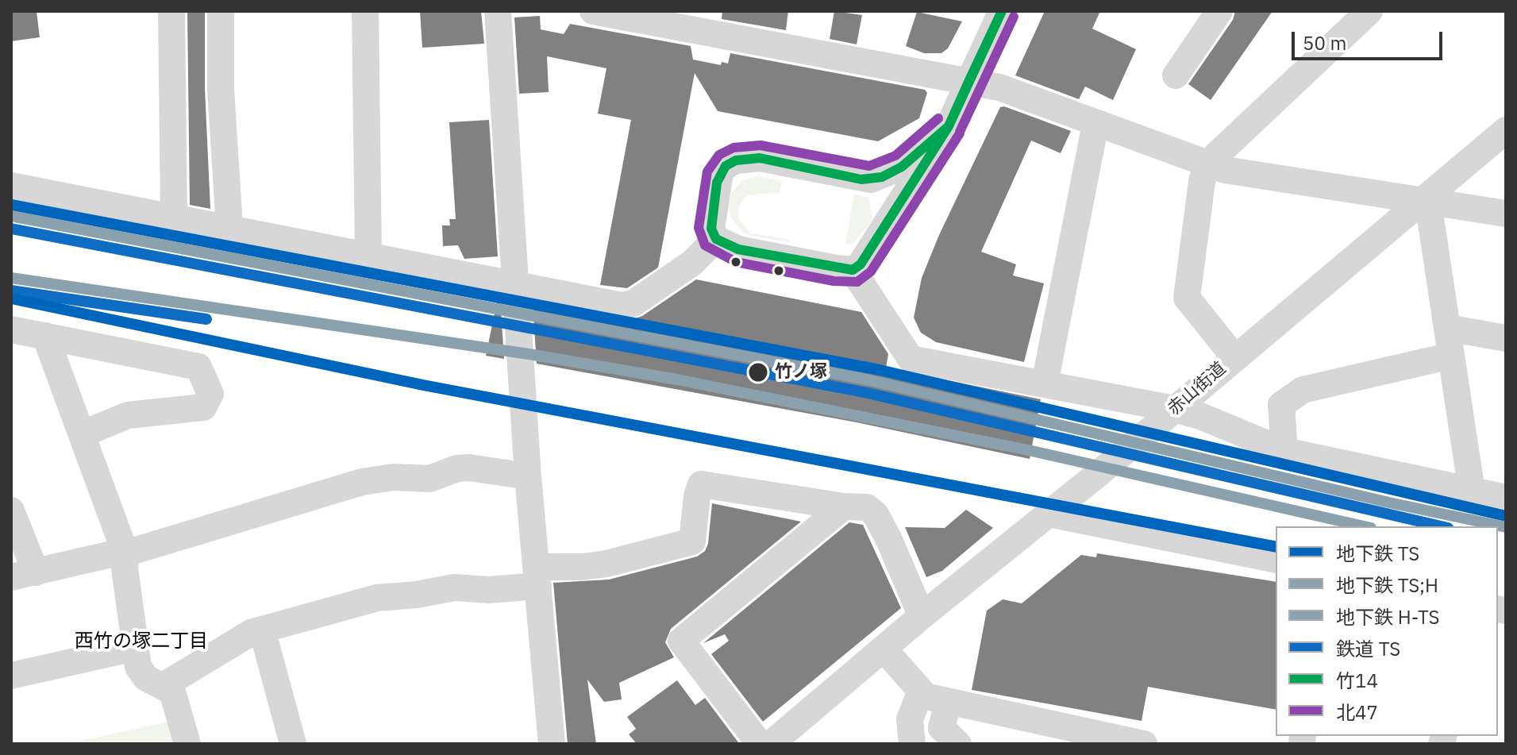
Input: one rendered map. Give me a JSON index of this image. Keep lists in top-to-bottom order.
{
  "streets": {
    "street": ["赤山街道"]
  },
  "districts": ["西竹の塚二丁目"],
  "places": ["竹ノ塚"],
  "lines": [
    "transit line 竹14",
    "transit line 北47",
    "metro line TS",
    "metro line TS;H",
    "rail line TS",
    "metro line H-TS"
  ],
  "legend": [
    "地下鉄 TS",
    "地下鉄 TS;H",
    "地下鉄 H-TS",
    "鉄道 TS",
    "竹14",
    "北47"
  ],
  "scale_bar": "50 m"
}
